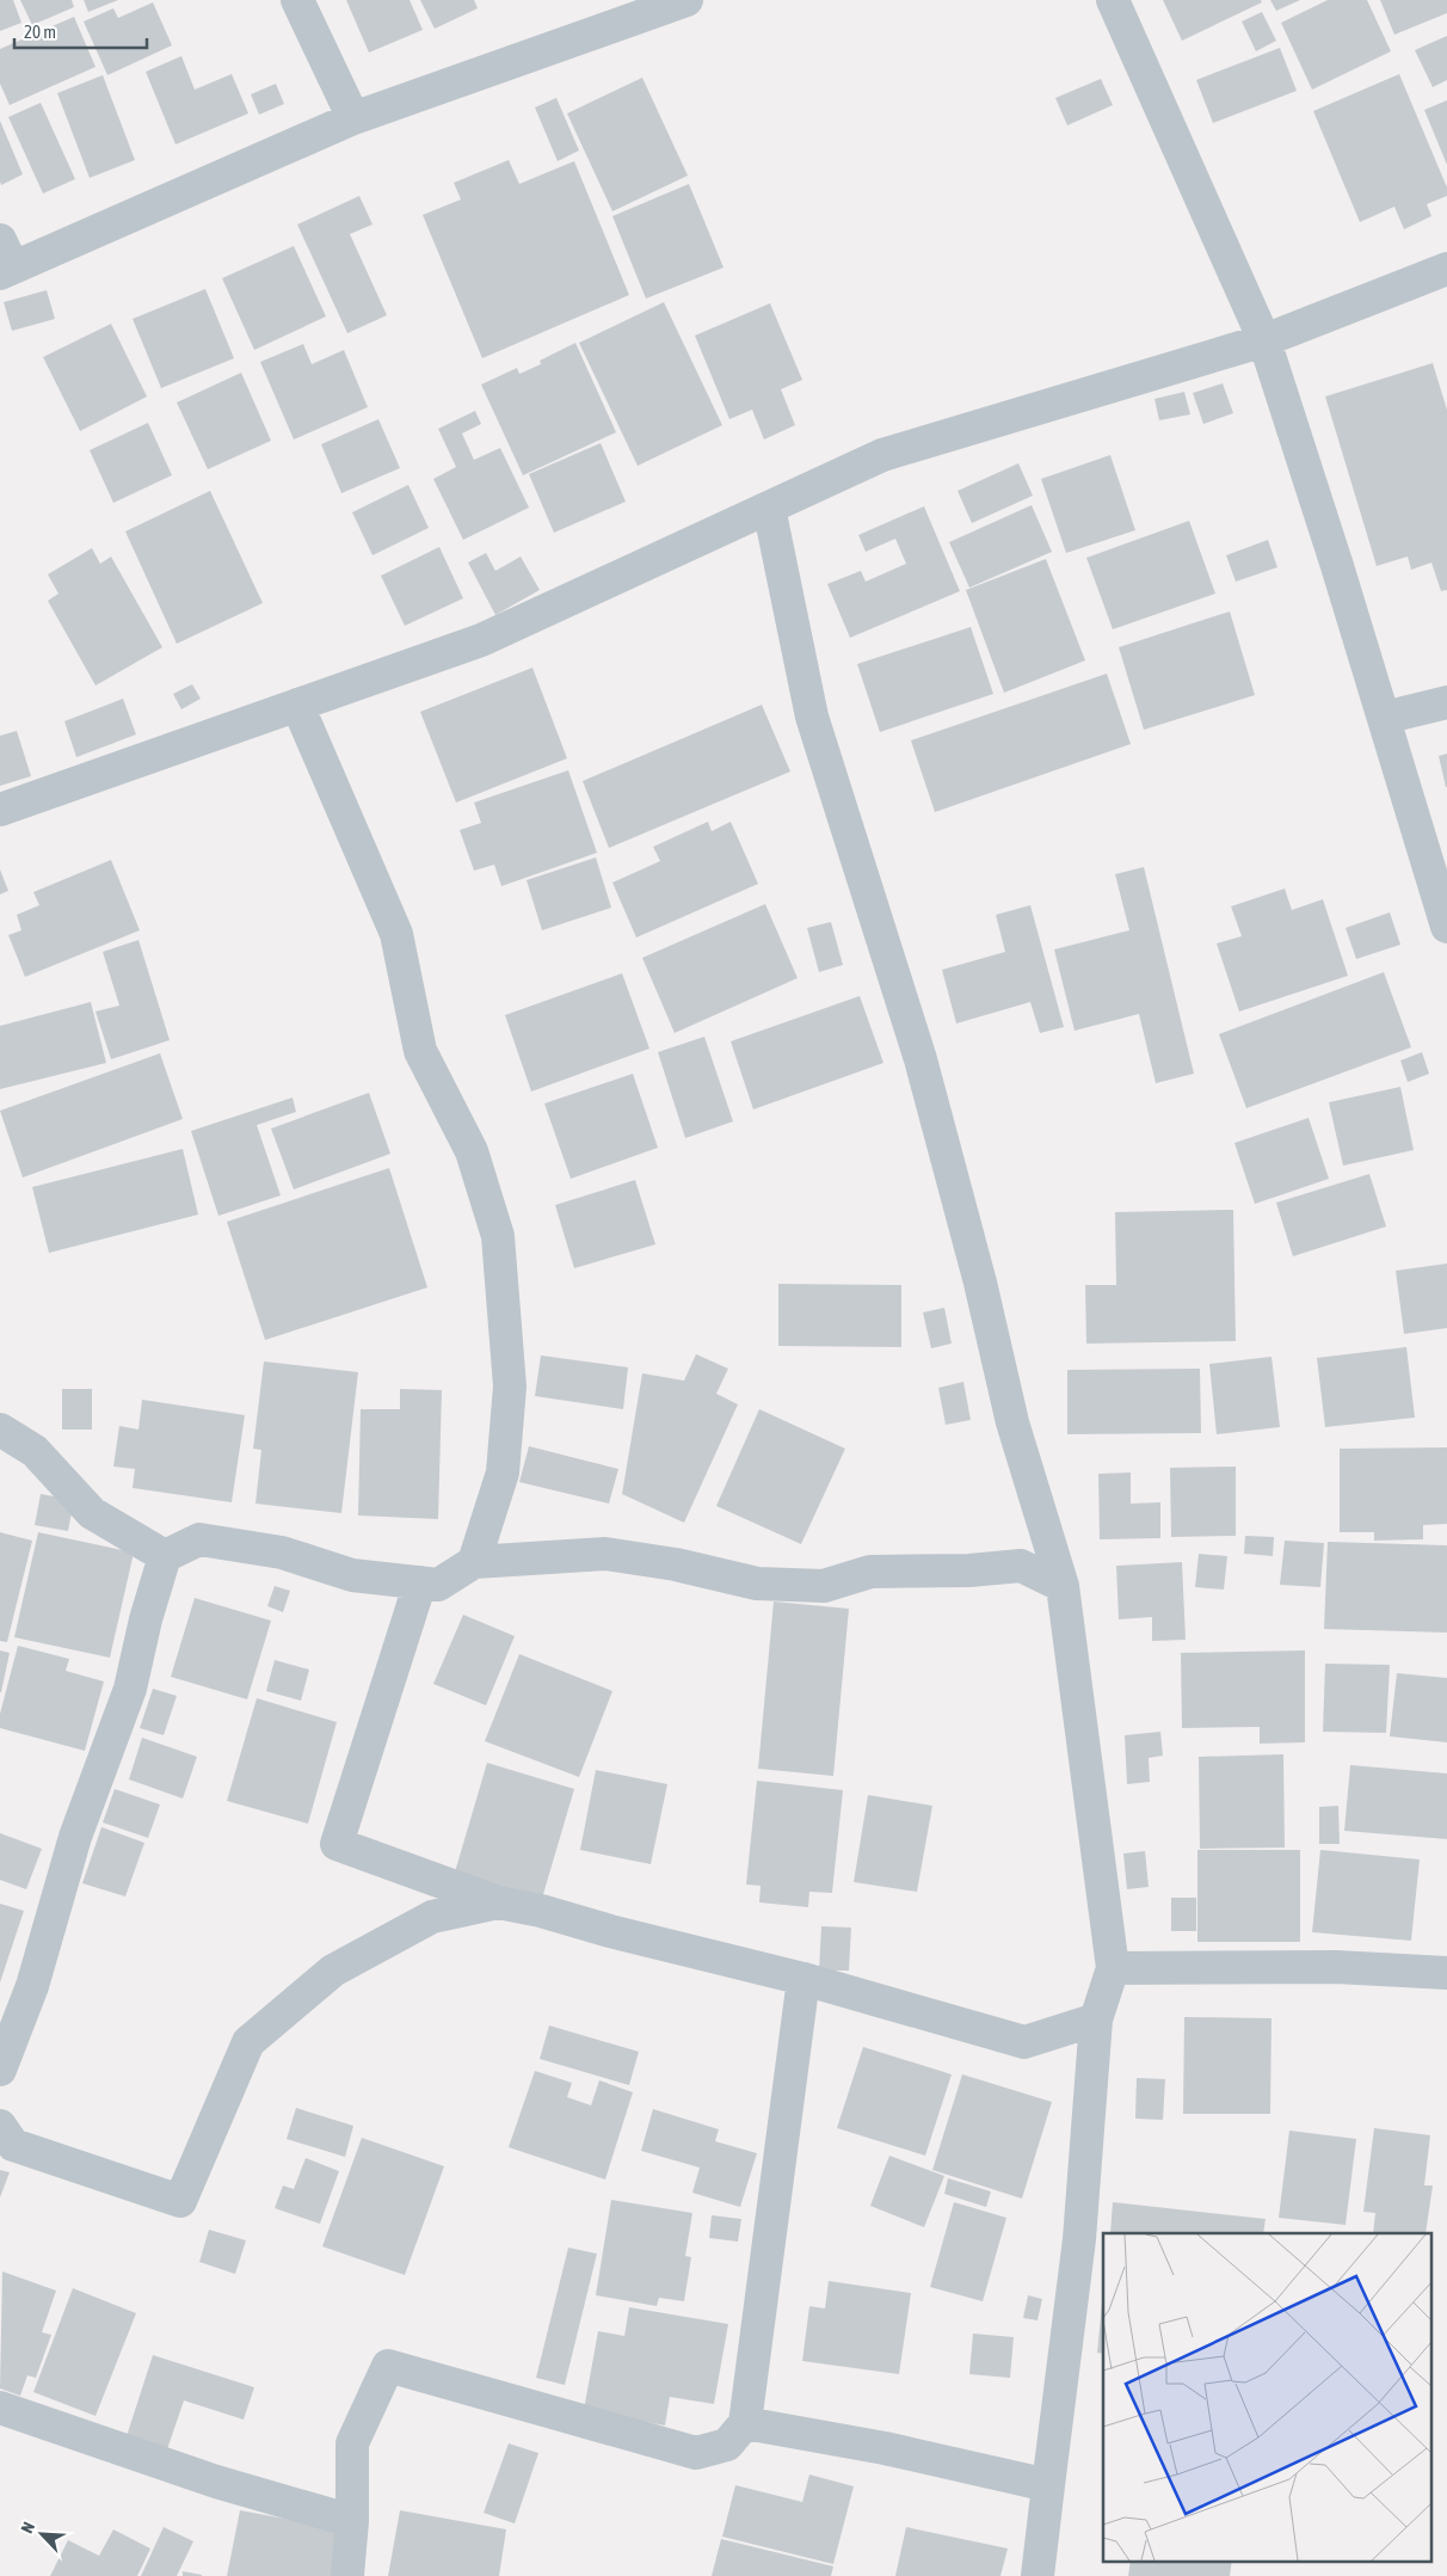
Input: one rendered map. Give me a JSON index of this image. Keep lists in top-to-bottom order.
{
  "scale_bar": "20 m",
  "north": "top left"
}
